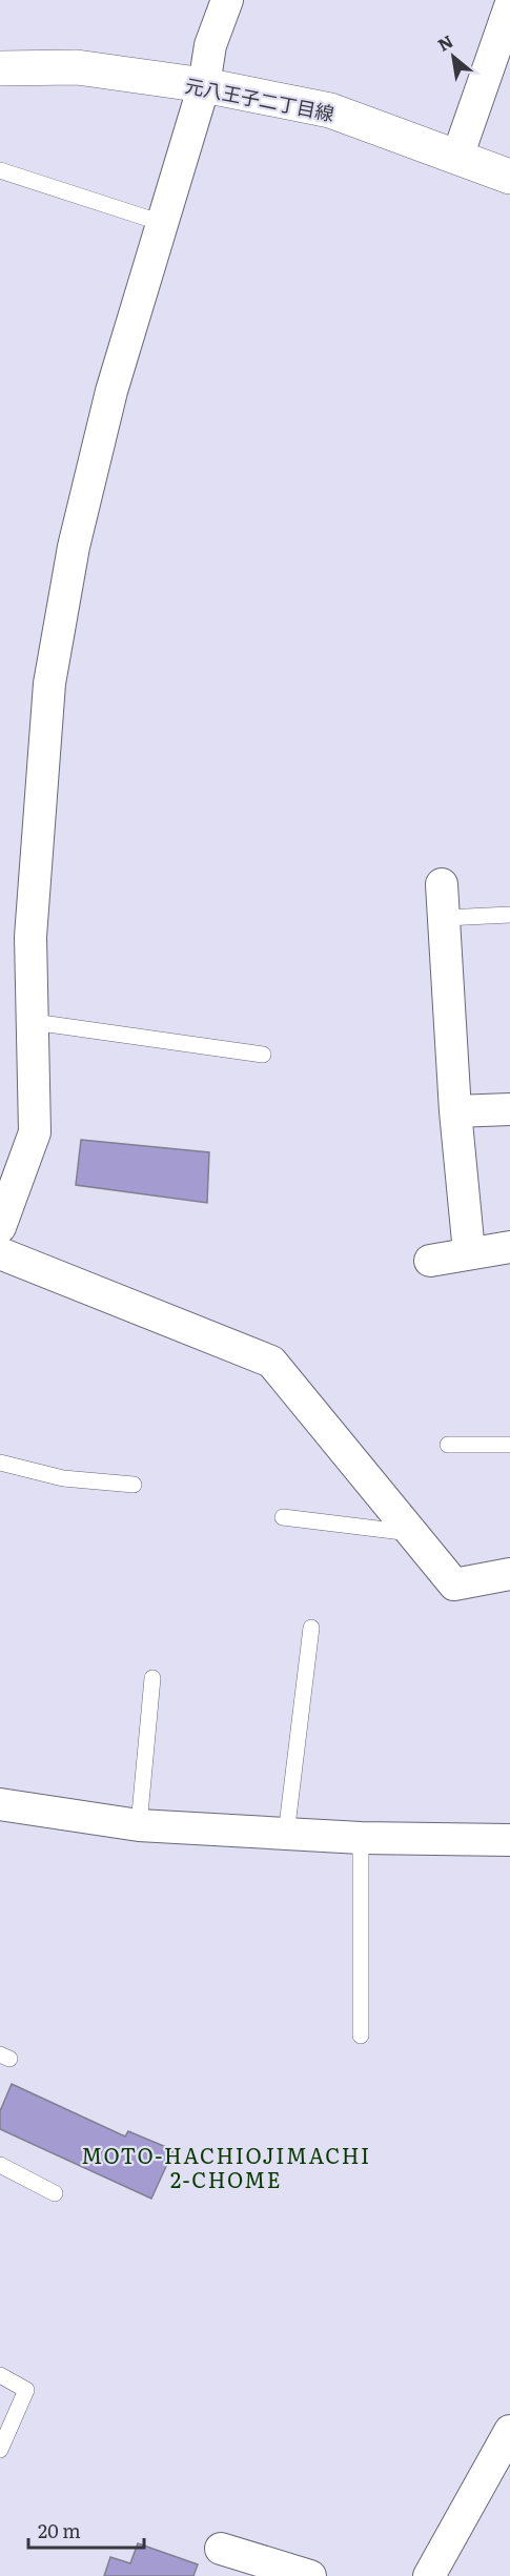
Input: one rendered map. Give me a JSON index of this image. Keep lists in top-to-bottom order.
{
  "streets": {
    "street": ["元八王子二丁目線"]
  },
  "districts": ["MOTO-HACHIOJIMACHI 2-CHOME"],
  "scale_bar": "20 m",
  "north": "top left"
}
